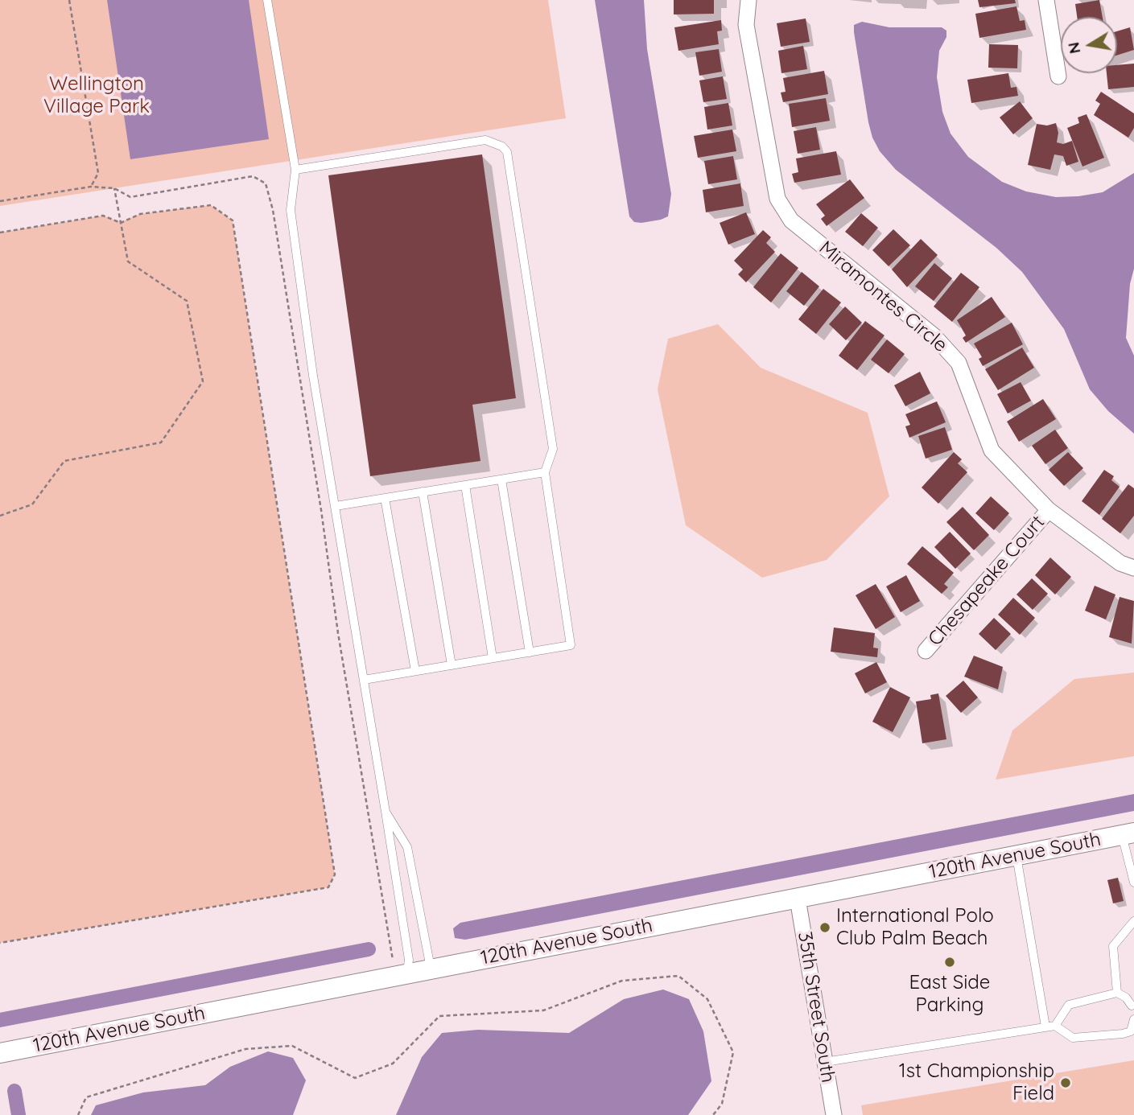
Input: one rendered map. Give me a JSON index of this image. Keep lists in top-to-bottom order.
{
  "streets": {
    "street": [
      "Miramontes Circle",
      "Chesapeake Court",
      "120th Avenue South",
      "35th Street South"
    ]
  },
  "crossings": [
    ["Miramontes Circle", "Chesapeake Court"],
    ["120th Avenue South", "35th Street South"]
  ],
  "parks": ["Wellington Village Park"],
  "places": ["International Polo Club Palm Beach", "East Side Parking", "1st Championship Field"],
  "north": "left"
}
